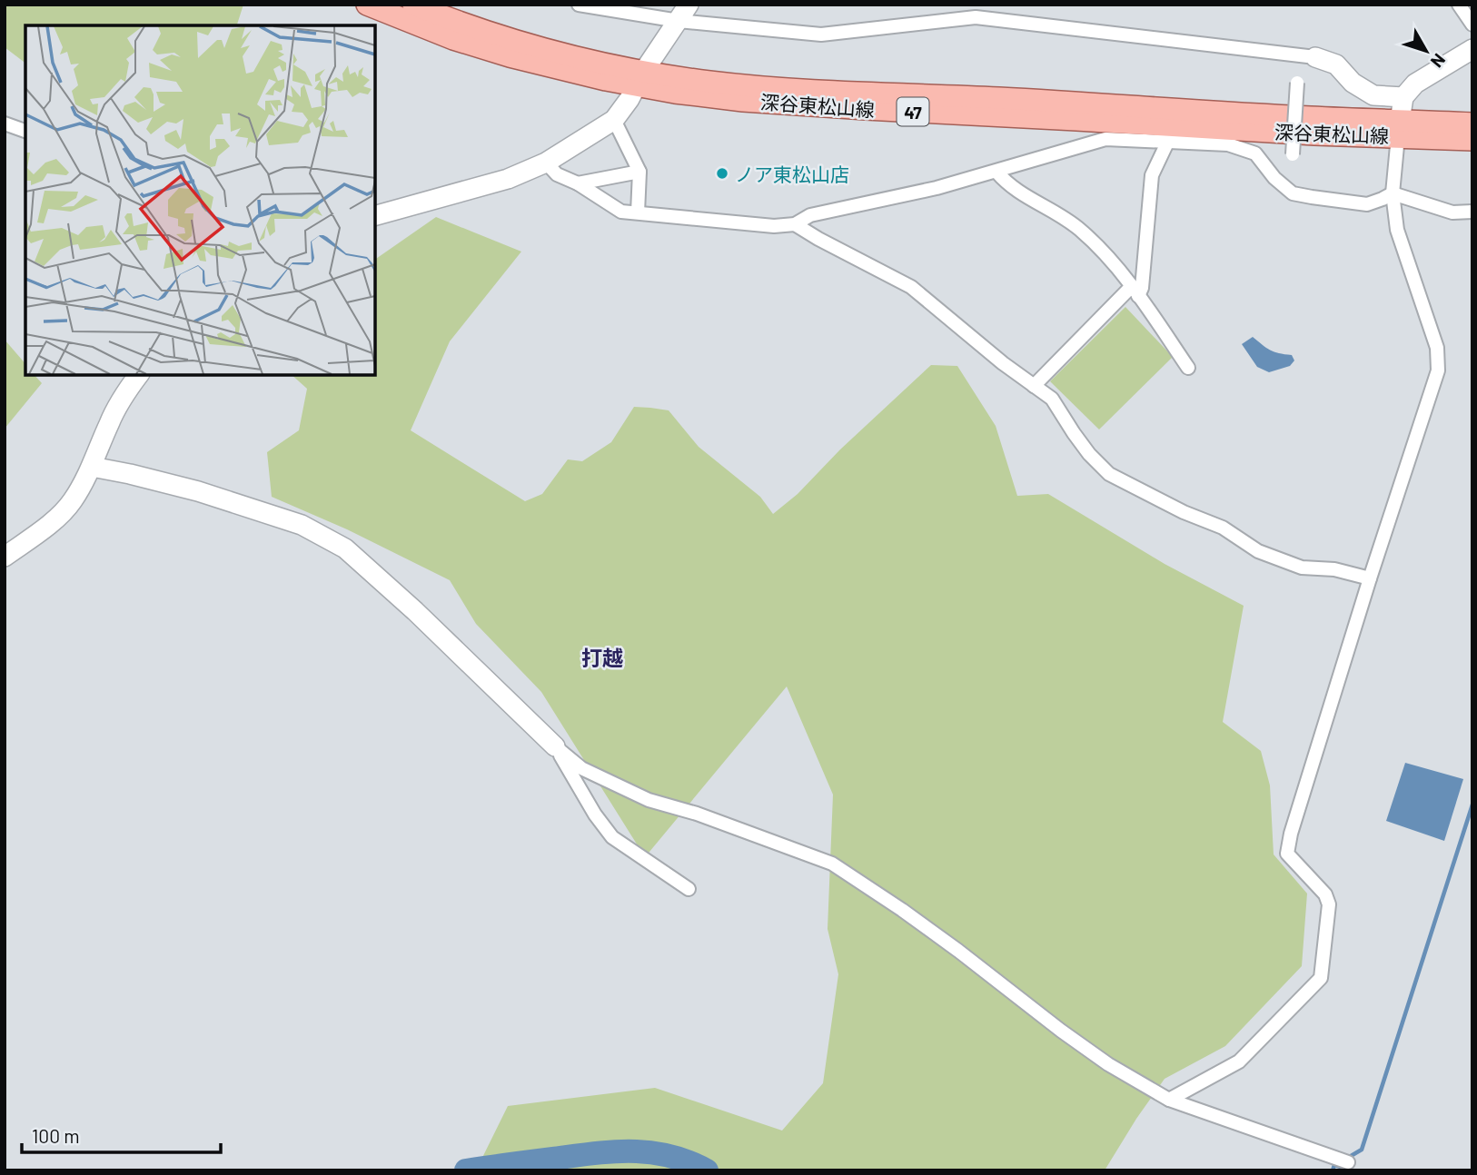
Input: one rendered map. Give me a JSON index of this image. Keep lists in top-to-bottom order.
{
  "streets": {
    "main road": ["深谷東松山線", "47"]
  },
  "districts": ["打越"],
  "places": ["ノア東松山店"],
  "scale_bar": "100 m",
  "north": "bottom right"
}
